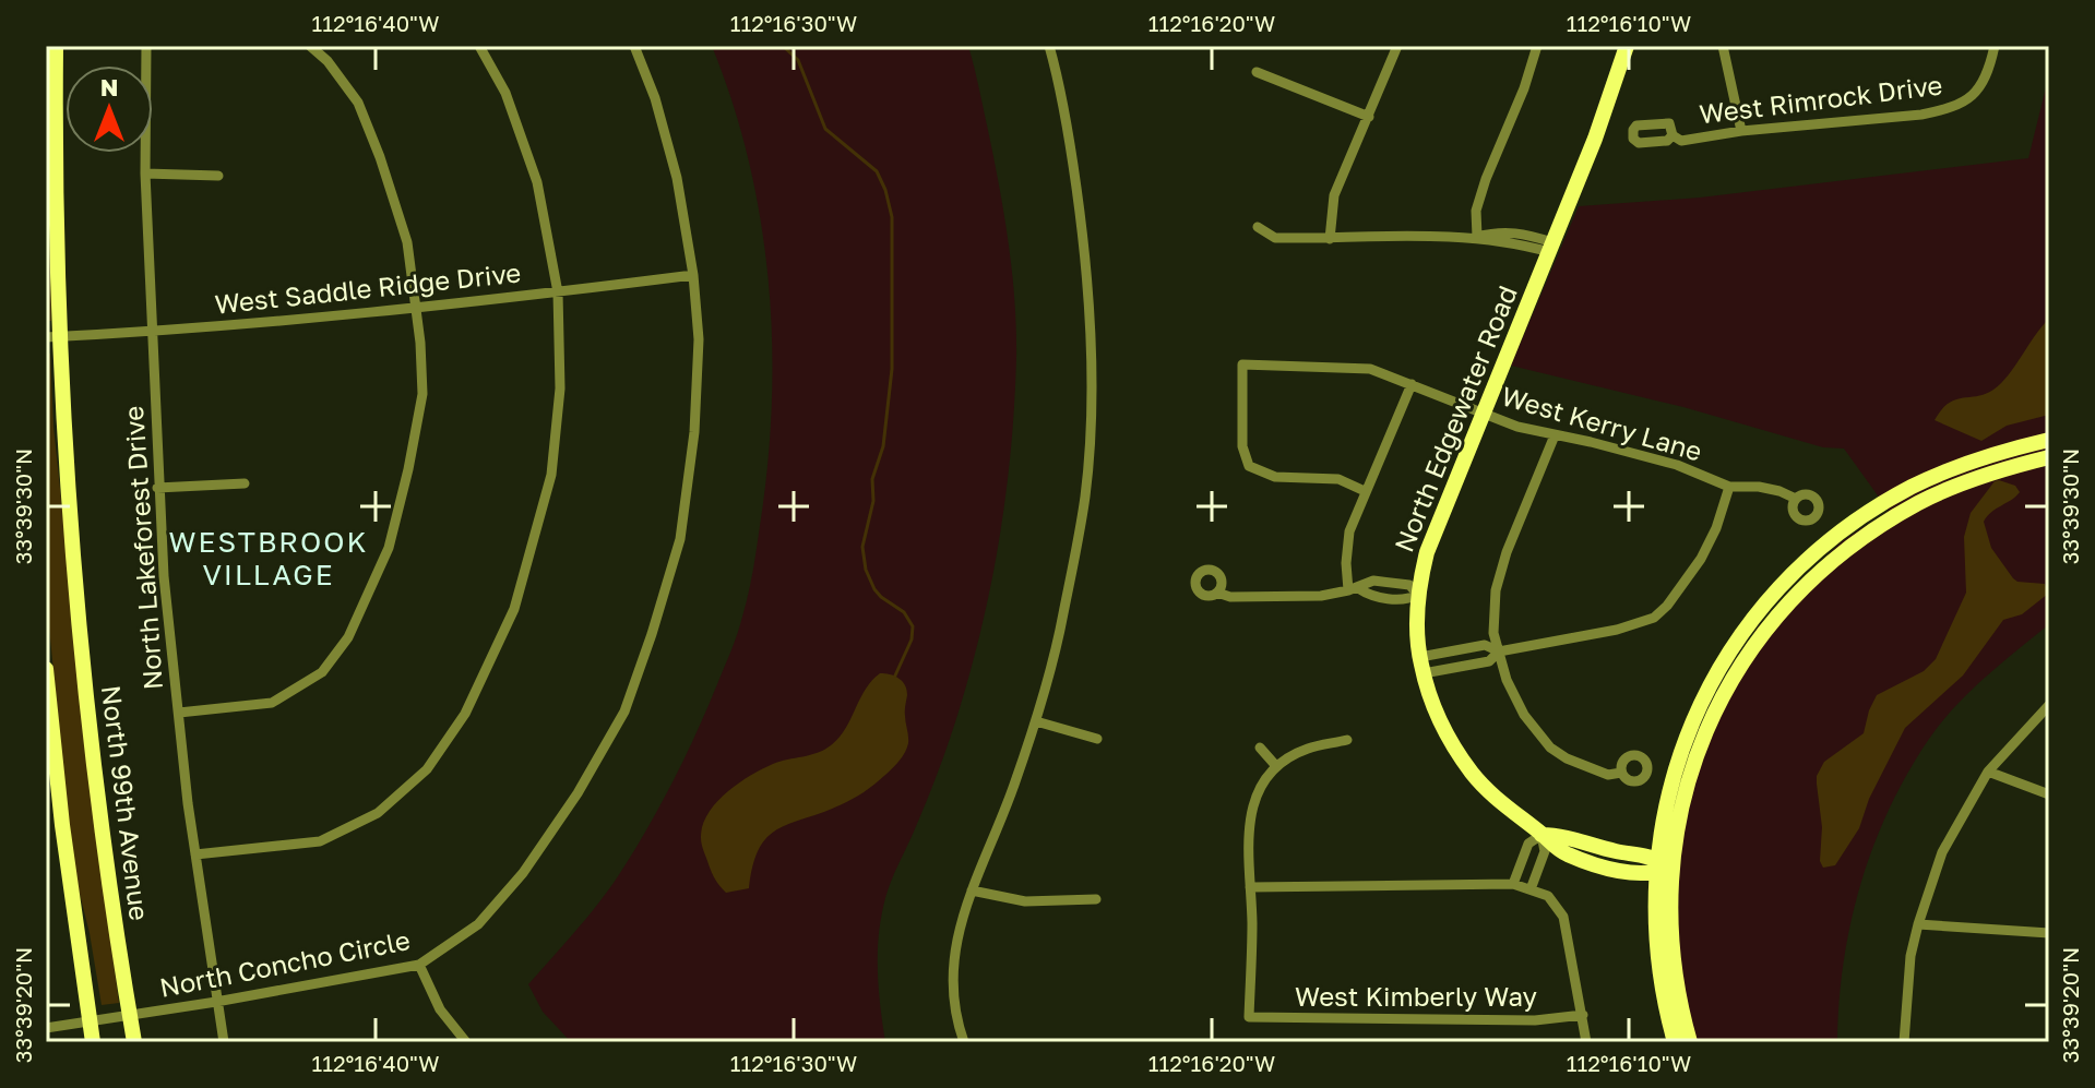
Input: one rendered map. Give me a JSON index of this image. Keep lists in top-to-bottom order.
{
  "streets": {
    "street": [
      "West Rimrock Drive",
      "West Saddle Ridge Drive",
      "North Edgewater Road",
      "West Kerry Lane",
      "North Lakeforest Drive",
      "North 99th Avenue",
      "North Concho Circle",
      "West Kimberly Way"
    ]
  },
  "crossings": [
    ["West Saddle Ridge Drive", "North Lakeforest Drive"],
    ["West Saddle Ridge Drive", "North 99th Avenue"],
    ["West Saddle Ridge Drive", "North Concho Circle"],
    ["North Edgewater Road", "West Kerry Lane"],
    ["North Lakeforest Drive", "North Concho Circle"],
    ["North 99th Avenue", "North Concho Circle"]
  ],
  "districts": ["WESTBROOK VILLAGE"],
  "north": "top",
  "coordinates": [
    "112°16'40\"W",
    "112°16'30\"W",
    "112°16'20\"W",
    "112°16'10\"W",
    "33°39'30\"N",
    "33°39'20\"N"
  ]
}
